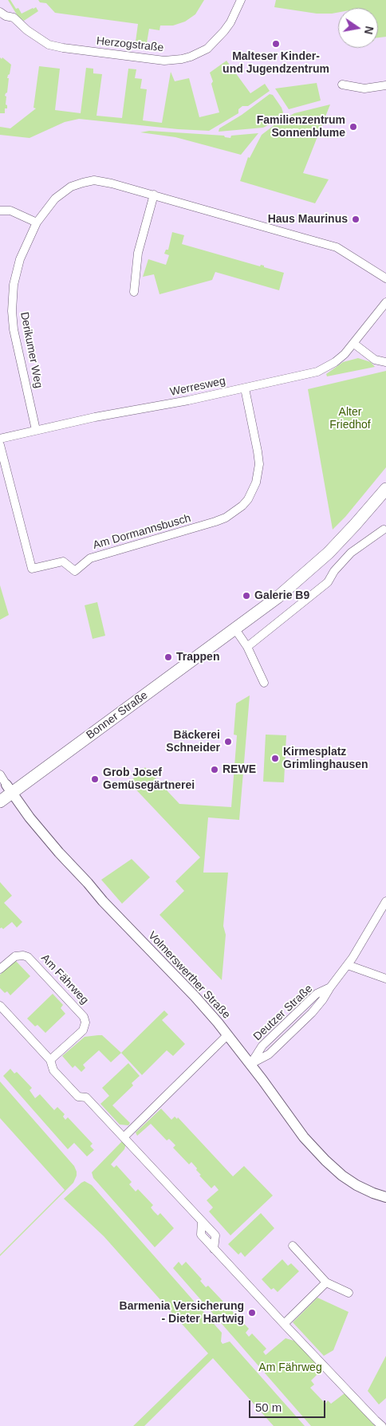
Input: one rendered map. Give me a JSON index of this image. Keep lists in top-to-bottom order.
{
  "streets": {
    "main road": ["Bonner Straße"],
    "street": [
      "Herzogstraße",
      "Derikumer Weg",
      "Werresweg",
      "Am Dormannsbusch",
      "Volmerswerther Straße",
      "Am Fährweg",
      "Deutzer Straße"
    ]
  },
  "crossings": [
    ["Derikumer Weg", "Werresweg"],
    ["Werresweg", "Am Dormannsbusch"],
    ["Bonner Straße", "Volmerswerther Straße"],
    ["Volmerswerther Straße", "Deutzer Straße"]
  ],
  "parks": ["Alter Friedhof", "Am Fährweg"],
  "places": [
    "Malteser Kinder- und Jugendzentrum",
    "Familienzentrum Sonnenblume",
    "Haus Maurinus",
    "Galerie B9",
    "Trappen",
    "Bäckerei Schneider",
    "Kirmesplatz Grimlinghausen",
    "REWE",
    "Grob Josef Gemüsegärtnerei",
    "Barmenia Versicherung - Dieter Hartwig"
  ],
  "scale_bar": "50 m",
  "north": "right"
}
